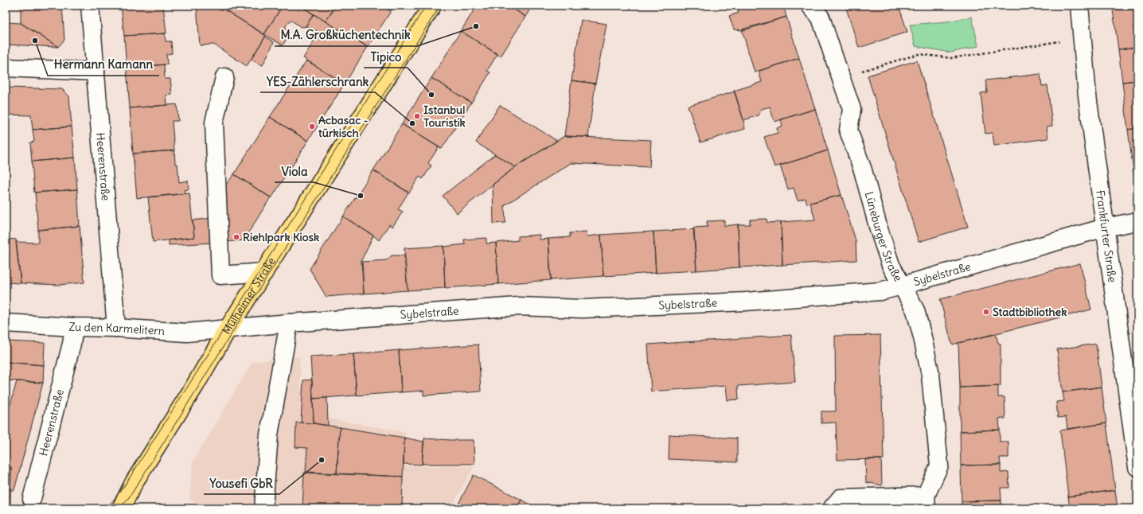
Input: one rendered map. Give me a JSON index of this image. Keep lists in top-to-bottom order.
{
  "streets": {
    "main road": ["Mülheimer Straße"],
    "street": [
      "Heerenstraße",
      "Lüneburger Straße",
      "Frankfurter Straße",
      "Sybelstraße",
      "Zu den Karmelitern"
    ]
  },
  "crossings": [
    ["Heerenstraße", "Zu den Karmelitern"],
    ["Lüneburger Straße", "Sybelstraße"],
    ["Frankfurter Straße", "Sybelstraße"],
    ["Sybelstraße", "Mülheimer Straße"],
    ["Sybelstraße", "Zu den Karmelitern"],
    ["Mülheimer Straße", "Zu den Karmelitern"]
  ],
  "places": [
    "M.A. Großküchentechnik",
    "Hermann Kamann",
    "Tipico",
    "Istanbul Touristik",
    "YES-Zählerschrank",
    "Acbasac - türkisch",
    "Viola",
    "Riehlpark Kiosk",
    "Stadtbibliothek",
    "Yousefi GbR"
  ]
}
